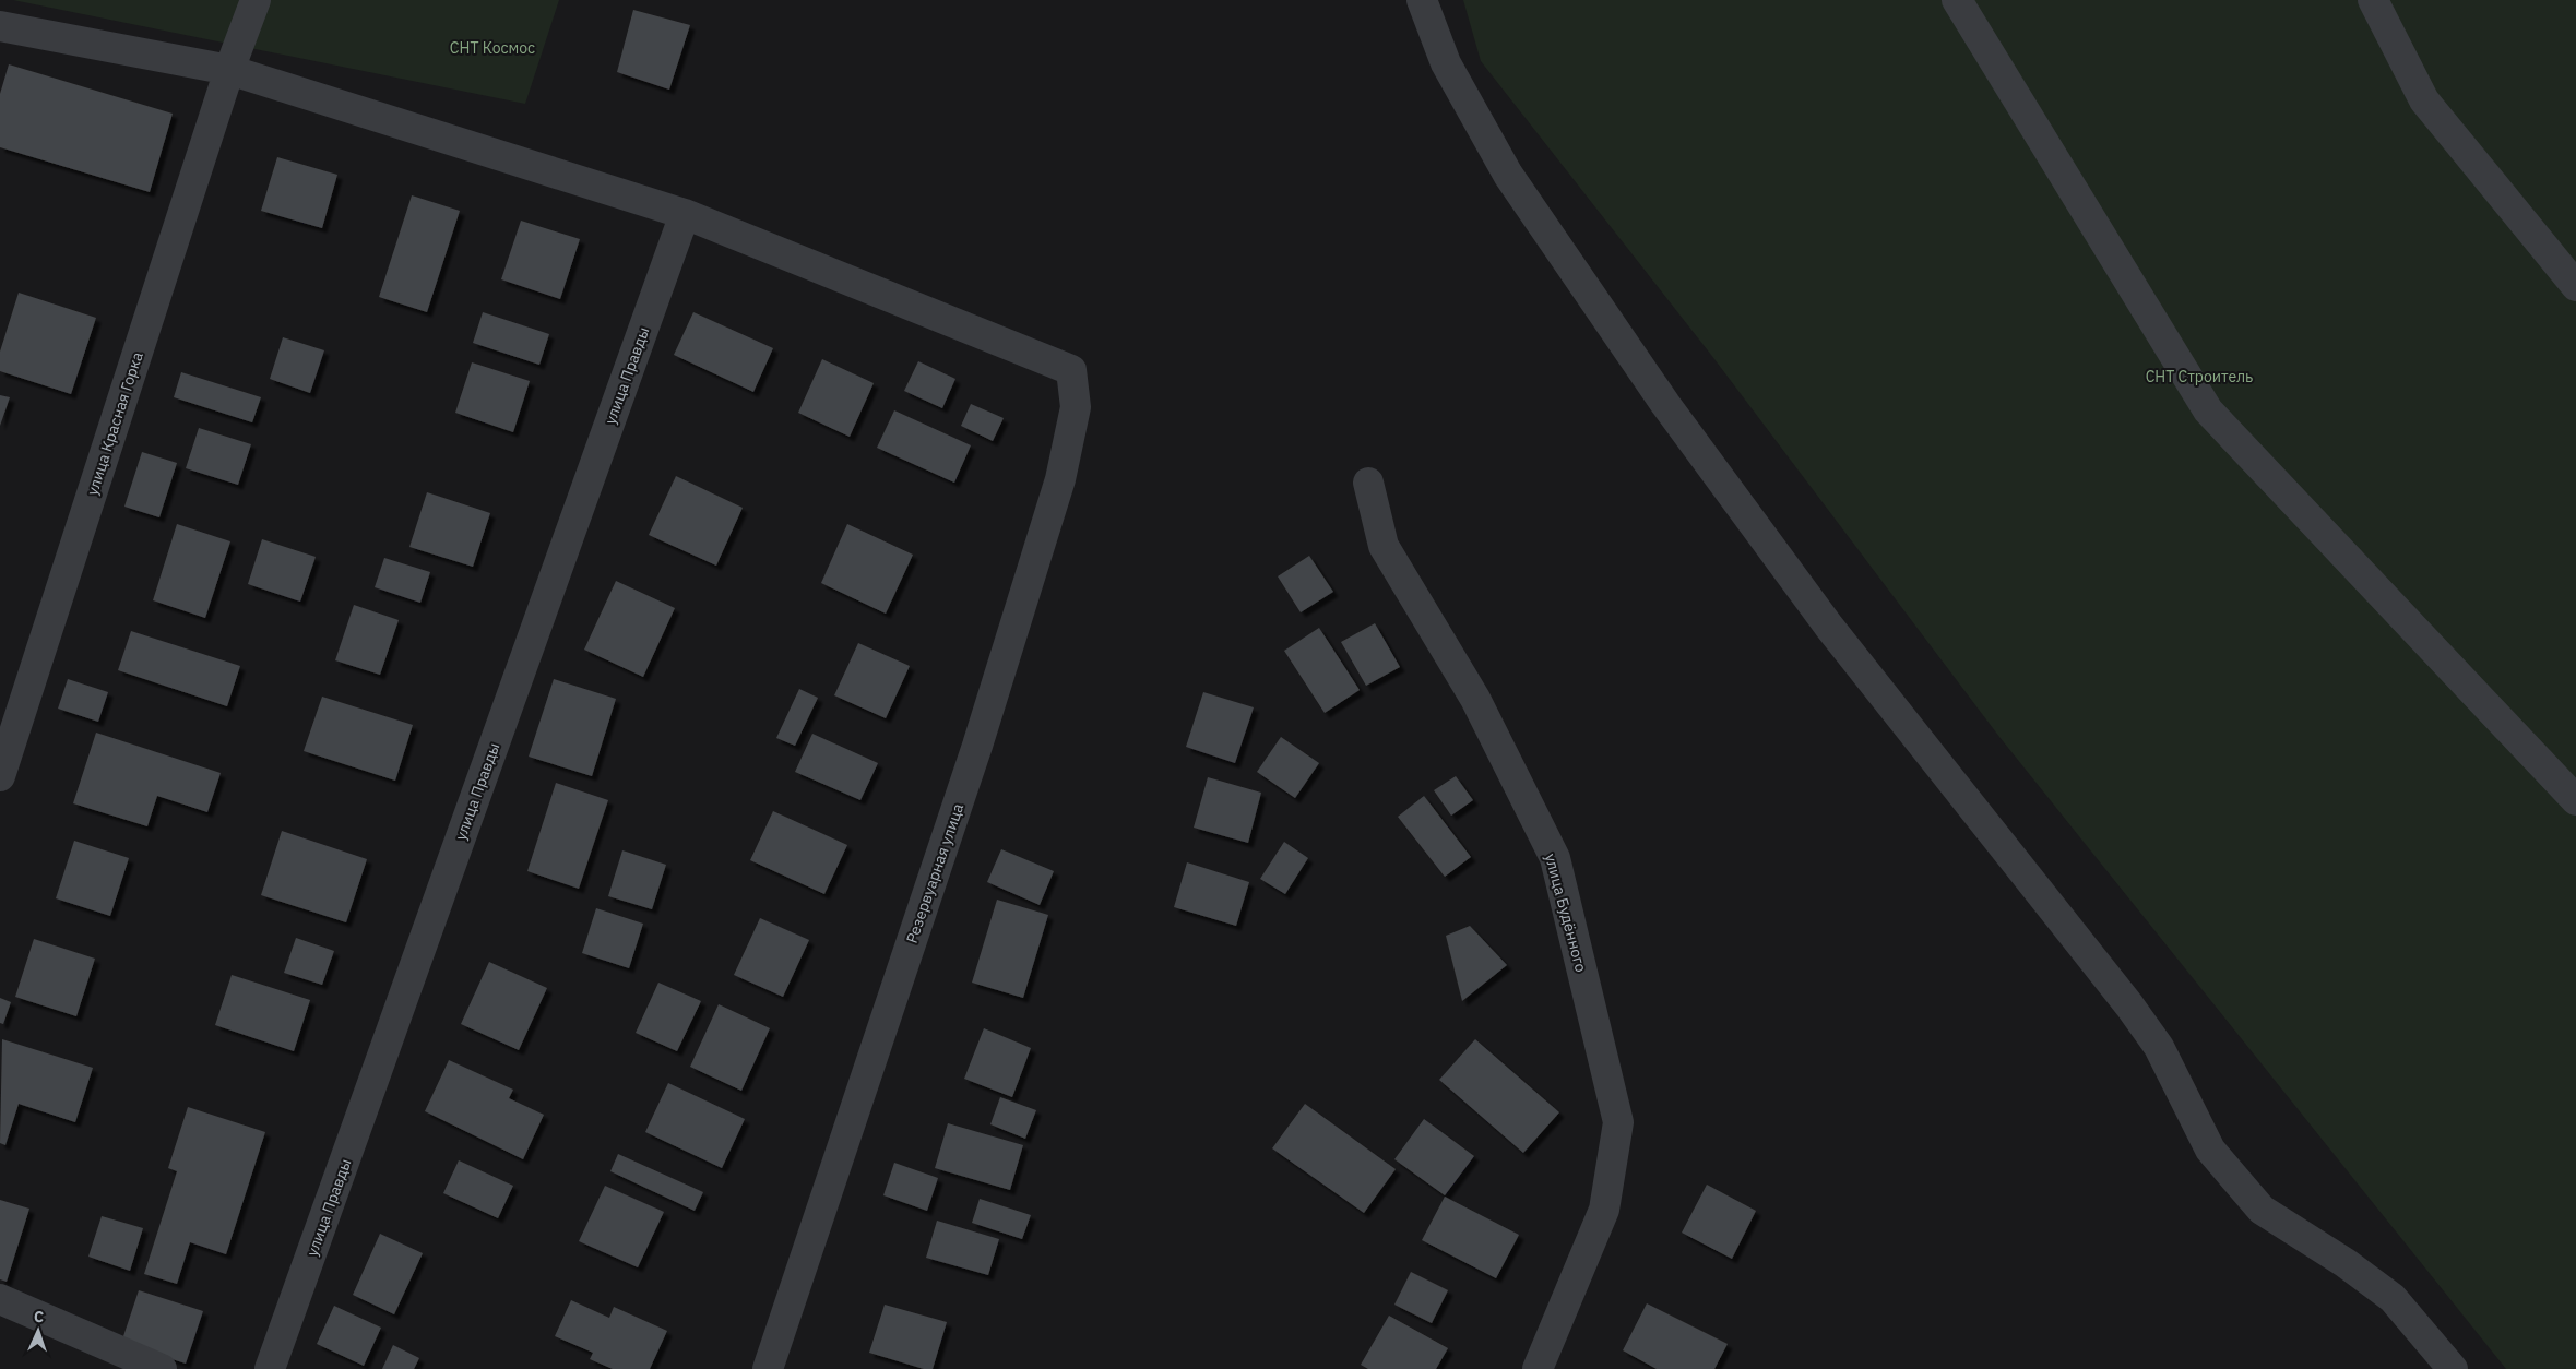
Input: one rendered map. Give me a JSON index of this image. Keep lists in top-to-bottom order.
{
  "streets": {
    "street": [
      "улица Правды",
      "улица Красная Горка",
      "Резервуарная улица",
      "улица Будённого"
    ]
  },
  "crossings": [
    ["улица Правды", "Резервуарная улица"]
  ],
  "parks": ["СНТ Космос", "СНТ Строитель"],
  "north": "top"
}
